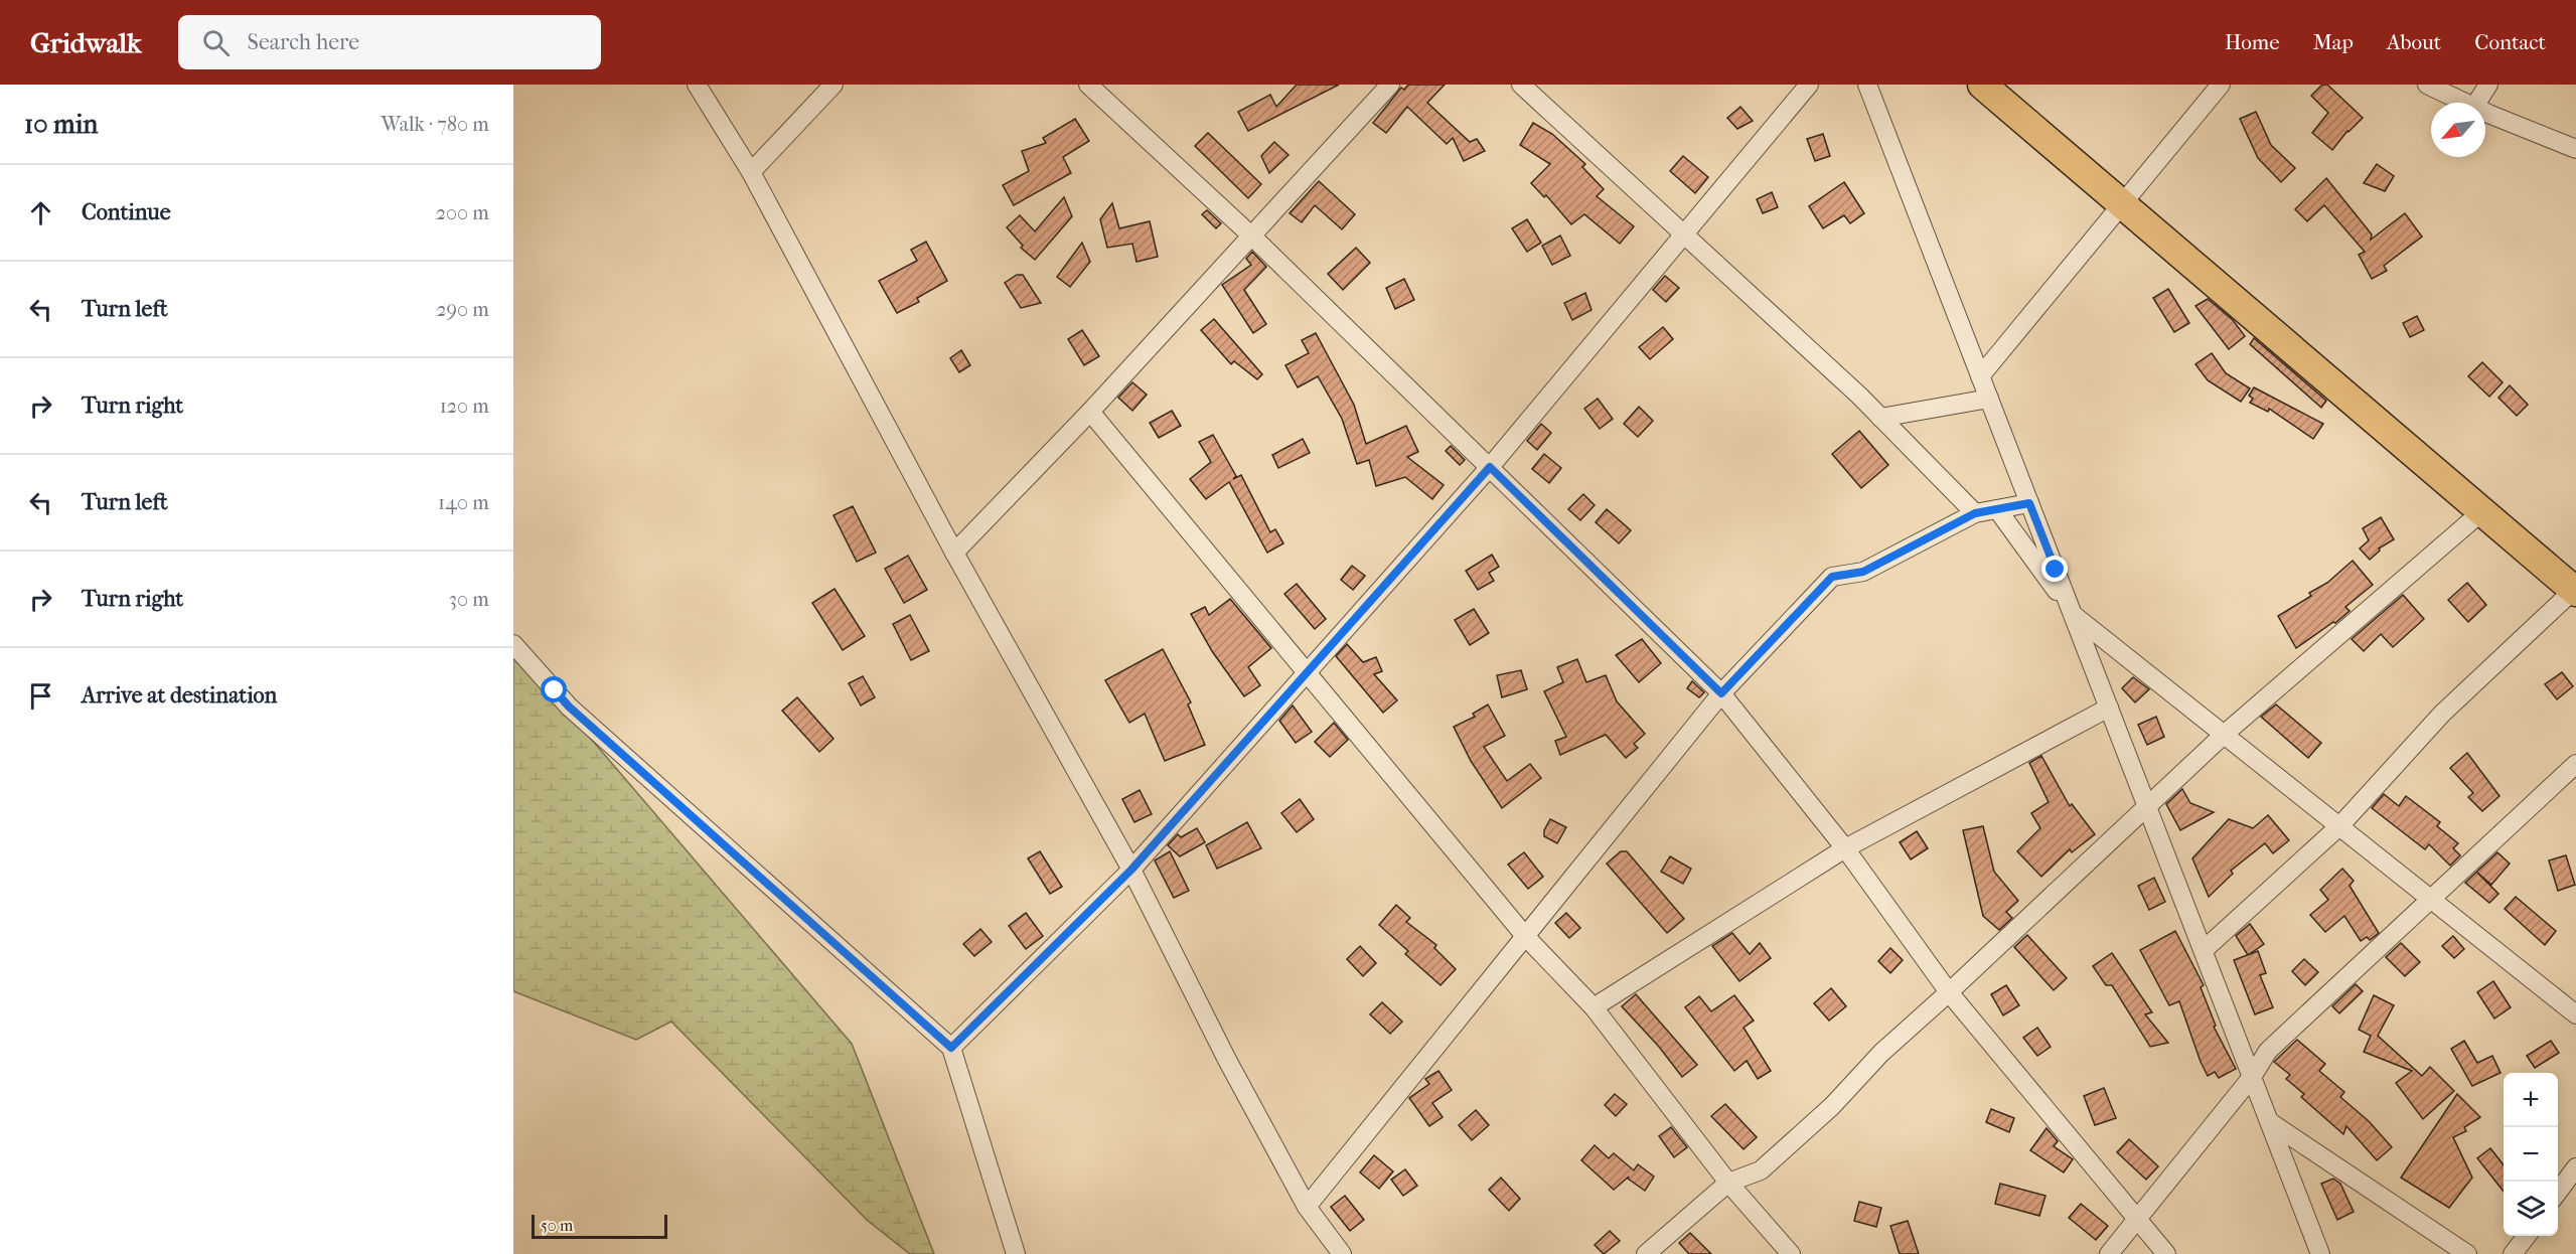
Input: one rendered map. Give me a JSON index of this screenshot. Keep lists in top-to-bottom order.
{
  "scale_bar": "50 m",
  "north": "bottom left",
  "page": {
    "header": "Gridwalk",
    "search": "Search here",
    "nav": [
      "Home",
      "Map",
      "About",
      "Contact"
    ],
    "heading": ["10 min", "Walk · 780 m"],
    "list": [
      ["Continue", "200 m"],
      ["Turn left", "290 m"],
      ["Turn right", "120 m"],
      ["Turn left", "140 m"],
      ["Turn right", "30 m"],
      "Arrive at destination"
    ],
    "map_buttons": ["+", "−"],
    "scale": "50 m"
  }
}
